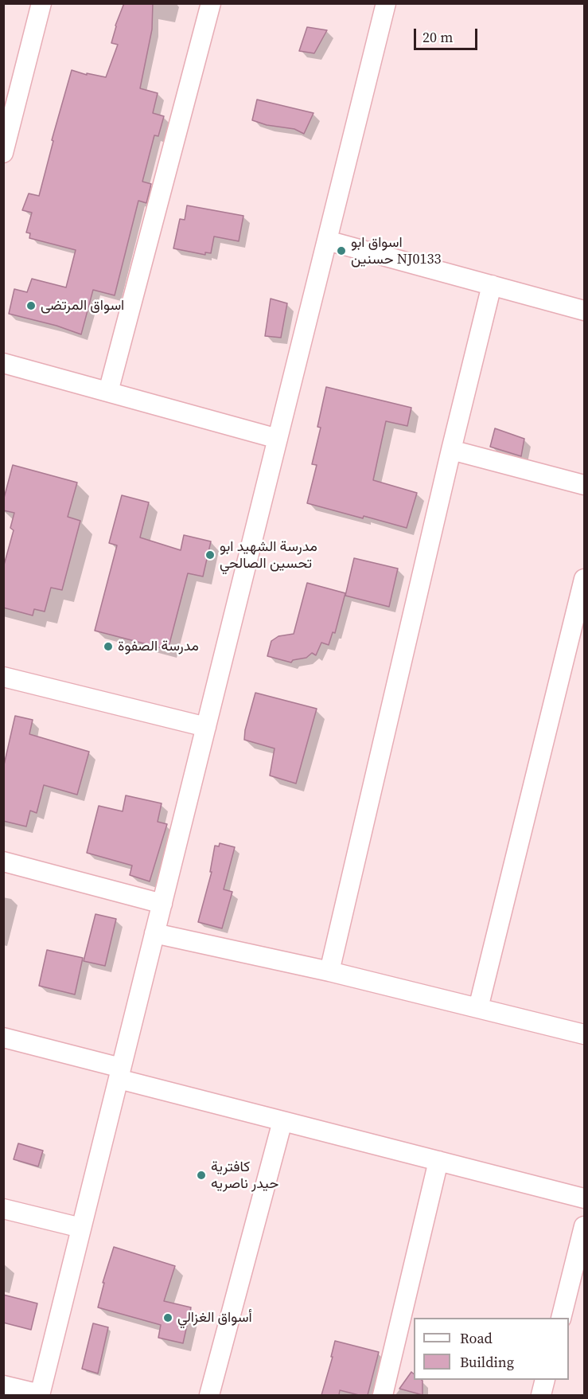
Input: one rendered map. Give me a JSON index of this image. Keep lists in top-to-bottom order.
{
  "places": [
    "اسواق ابو حسنين NJ0133",
    "اسواق المرتضى",
    "مدرسة الشهيد ابو تحسين الصالحي",
    "مدرسة الصفوة",
    "كافترية حيدر ناصريه",
    "أسواق الغزالي"
  ],
  "legend": ["Road", "Building"],
  "scale_bar": "20 m"
}
